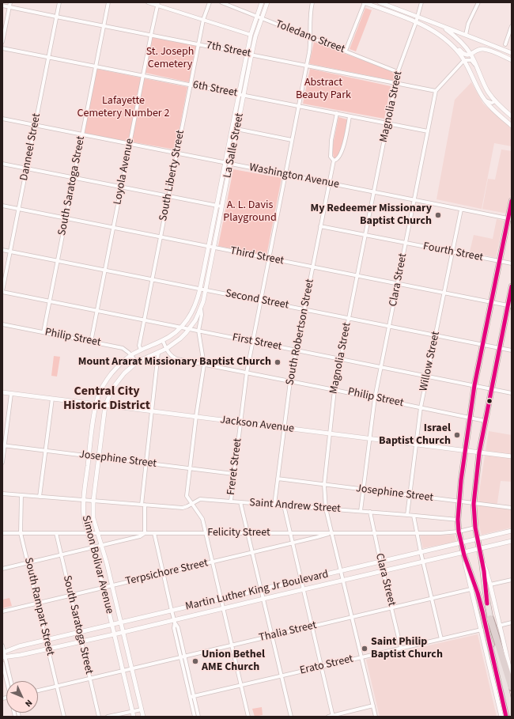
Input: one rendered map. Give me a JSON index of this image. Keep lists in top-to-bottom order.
{
  "streets": {
    "street": [
      "Toledano Street",
      "7th Street",
      "6th Street",
      "Magnolia Street",
      "La Salle Street",
      "Danneel Street",
      "Loyola Avenue",
      "South Liberty Street",
      "Washington Avenue",
      "South Saratoga Street",
      "Fourth Street",
      "Third Street",
      "Clara Street",
      "Second Street",
      "South Robertson Street",
      "Philip Street",
      "First Street",
      "Willow Street",
      "Jackson Avenue",
      "Josephine Street",
      "Freret Street",
      "Saint Andrew Street",
      "Felicity Street",
      "Simon Bolivar Avenue",
      "Terpsichore Street",
      "Martin Luther King Jr Boulevard",
      "South Rampart Street",
      "Thalia Street",
      "Erato Street"
    ]
  },
  "crossings": [
    ["Toledano Street", "Magnolia Street"],
    ["Toledano Street", "La Salle Street"],
    ["Toledano Street", "Freret Street"],
    ["7th Street", "Magnolia Street"],
    ["7th Street", "La Salle Street"],
    ["7th Street", "Danneel Street"],
    ["7th Street", "Loyola Avenue"],
    ["7th Street", "South Liberty Street"],
    ["7th Street", "South Saratoga Street"],
    ["7th Street", "Clara Street"],
    ["7th Street", "Freret Street"],
    ["6th Street", "Magnolia Street"],
    ["6th Street", "La Salle Street"],
    ["6th Street", "Danneel Street"],
    ["6th Street", "Loyola Avenue"],
    ["6th Street", "South Liberty Street"],
    ["6th Street", "South Saratoga Street"],
    ["6th Street", "Clara Street"],
    ["6th Street", "South Robertson Street"],
    ["6th Street", "Freret Street"],
    ["Magnolia Street", "Washington Avenue"],
    ["Magnolia Street", "Fourth Street"],
    ["Magnolia Street", "Third Street"],
    ["Magnolia Street", "Second Street"],
    ["Magnolia Street", "Philip Street"],
    ["Magnolia Street", "First Street"],
    ["Magnolia Street", "Jackson Avenue"],
    ["Magnolia Street", "Josephine Street"],
    ["Magnolia Street", "Saint Andrew Street"],
    ["Magnolia Street", "Felicity Street"],
    ["Magnolia Street", "Terpsichore Street"],
    ["Magnolia Street", "Martin Luther King Jr Boulevard"],
    ["Magnolia Street", "Thalia Street"],
    ["Magnolia Street", "Erato Street"],
    ["La Salle Street", "Washington Avenue"],
    ["La Salle Street", "Third Street"],
    ["La Salle Street", "Second Street"],
    ["La Salle Street", "Simon Bolivar Avenue"],
    ["Danneel Street", "Washington Avenue"],
    ["Danneel Street", "Third Street"],
    ["Danneel Street", "Second Street"],
    ["Danneel Street", "First Street"],
    ["Loyola Avenue", "Washington Avenue"],
    ["Loyola Avenue", "Third Street"],
    ["Loyola Avenue", "Second Street"],
    ["Loyola Avenue", "Philip Street"],
    ["Loyola Avenue", "First Street"],
    ["South Liberty Street", "Washington Avenue"],
    ["South Liberty Street", "Third Street"],
    ["South Liberty Street", "Second Street"],
    ["South Liberty Street", "First Street"],
    ["South Liberty Street", "Simon Bolivar Avenue"],
    ["Washington Avenue", "South Saratoga Street"],
    ["Washington Avenue", "Clara Street"],
    ["Washington Avenue", "South Robertson Street"],
    ["Washington Avenue", "Willow Street"],
    ["Washington Avenue", "Freret Street"],
    ["South Saratoga Street", "Third Street"],
    ["South Saratoga Street", "Second Street"],
    ["South Saratoga Street", "Philip Street"],
    ["South Saratoga Street", "First Street"],
    ["South Saratoga Street", "Felicity Street"],
    ["South Saratoga Street", "Terpsichore Street"],
    ["South Saratoga Street", "Martin Luther King Jr Boulevard"],
    ["South Saratoga Street", "Thalia Street"],
    ["Fourth Street", "Clara Street"],
    ["Fourth Street", "South Robertson Street"],
    ["Fourth Street", "Willow Street"],
    ["Third Street", "Clara Street"],
    ["Third Street", "South Robertson Street"],
    ["Third Street", "Willow Street"],
    ["Third Street", "Freret Street"],
    ["Clara Street", "Second Street"],
    ["Clara Street", "Philip Street"],
    ["Clara Street", "First Street"],
    ["Clara Street", "Jackson Avenue"],
    ["Clara Street", "Josephine Street"],
    ["Clara Street", "Saint Andrew Street"],
    ["Clara Street", "Felicity Street"],
    ["Clara Street", "Martin Luther King Jr Boulevard"],
    ["Clara Street", "Thalia Street"],
    ["Clara Street", "Erato Street"],
    ["Second Street", "South Robertson Street"],
    ["Second Street", "Willow Street"],
    ["Second Street", "Freret Street"],
    ["Second Street", "Simon Bolivar Avenue"],
    ["South Robertson Street", "Philip Street"],
    ["South Robertson Street", "First Street"],
    ["South Robertson Street", "Jackson Avenue"],
    ["South Robertson Street", "Josephine Street"],
    ["South Robertson Street", "Saint Andrew Street"],
    ["Philip Street", "Willow Street"],
    ["Philip Street", "Freret Street"],
    ["Philip Street", "Simon Bolivar Avenue"],
    ["First Street", "Willow Street"],
    ["First Street", "Freret Street"],
    ["First Street", "Simon Bolivar Avenue"],
    ["Willow Street", "Jackson Avenue"],
    ["Willow Street", "Josephine Street"],
    ["Willow Street", "Saint Andrew Street"],
    ["Jackson Avenue", "Freret Street"],
    ["Jackson Avenue", "Simon Bolivar Avenue"],
    ["Josephine Street", "Freret Street"],
    ["Josephine Street", "Simon Bolivar Avenue"],
    ["Freret Street", "Saint Andrew Street"],
    ["Freret Street", "Felicity Street"],
    ["Freret Street", "Terpsichore Street"],
    ["Freret Street", "Martin Luther King Jr Boulevard"],
    ["Freret Street", "Thalia Street"],
    ["Freret Street", "Erato Street"],
    ["Saint Andrew Street", "Simon Bolivar Avenue"],
    ["Saint Andrew Street", "South Rampart Street"],
    ["Felicity Street", "Simon Bolivar Avenue"],
    ["Felicity Street", "Terpsichore Street"],
    ["Felicity Street", "South Rampart Street"],
    ["Simon Bolivar Avenue", "Terpsichore Street"],
    ["Simon Bolivar Avenue", "Martin Luther King Jr Boulevard"],
    ["Simon Bolivar Avenue", "Thalia Street"],
    ["Terpsichore Street", "South Rampart Street"],
    ["Martin Luther King Jr Boulevard", "South Rampart Street"],
    ["South Rampart Street", "Thalia Street"]
  ],
  "districts": ["Central City Historic District"],
  "parks": [
    "St. Joseph Cemetery",
    "Abstract Beauty Park",
    "Lafayette Cemetery Number 2",
    "A. L. Davis Playground"
  ],
  "places": [
    "My Redeemer Missionary Baptist Church",
    "Mount Ararat Missionary Baptist Church",
    "Israel Baptist Church",
    "Saint Philip Baptist Church",
    "Union Bethel AME Church"
  ],
  "north": "bottom right"
}
